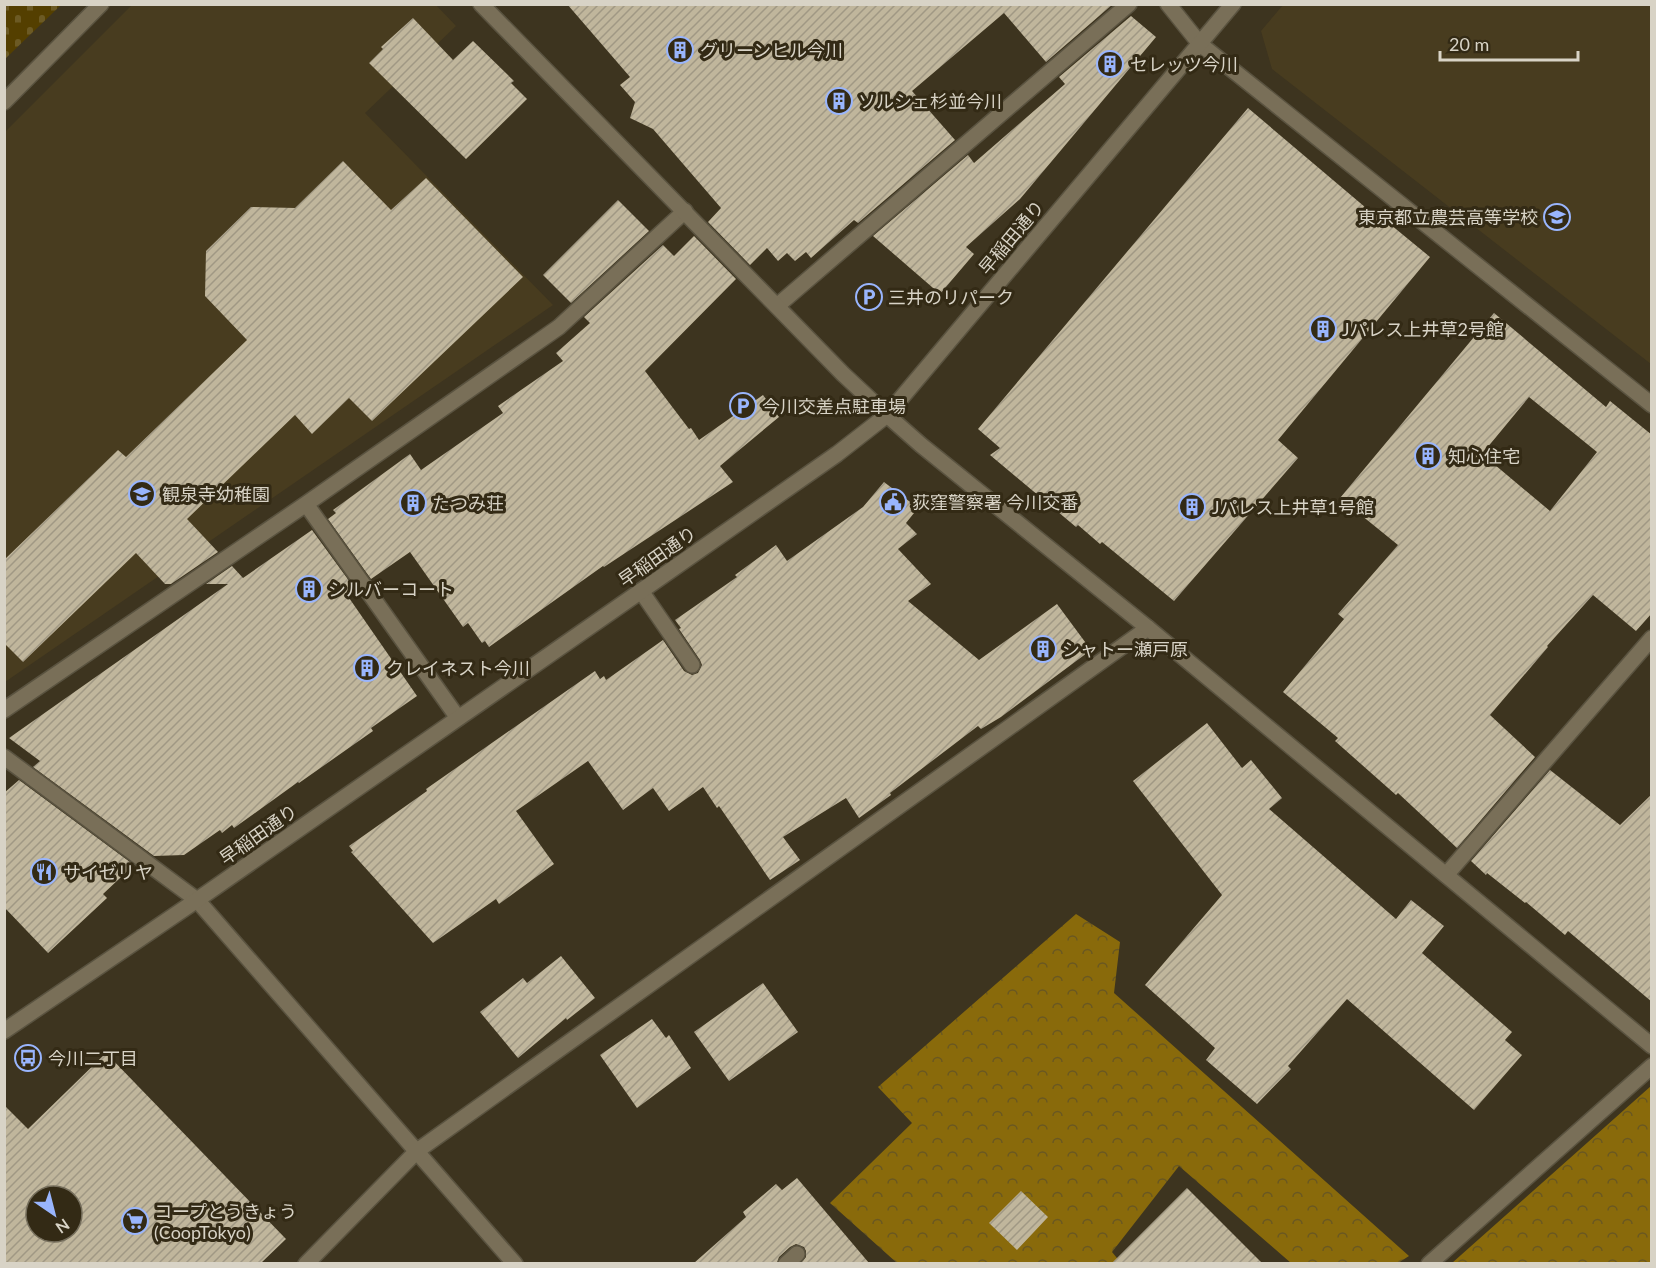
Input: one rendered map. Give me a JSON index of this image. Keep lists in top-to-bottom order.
{
  "streets": {
    "street": ["早稲田通り"]
  },
  "places": {
    "building": [
      "グリーンヒル今川",
      "セレッツ今川",
      "ソルシェ杉並今川",
      "Jパレス上井草2号館",
      "知心住宅",
      "たつみ荘",
      "Jパレス上井草1号館",
      "シルバーコート",
      "シャトー瀬戸原",
      "クレイネスト今川"
    ],
    "school or university": ["東京都立農芸高等学校", "観泉寺幼稚園"],
    "parking": ["三井のリパーク", "今川交差点駐車場"],
    "public building": ["荻窪警察署 今川交番"],
    "restaurant": ["サイゼリヤ"],
    "bus stop": ["今川二丁目"],
    "supermarket": ["コープとうきょう (CoopTokyo)"]
  },
  "scale_bar": "20 m",
  "north": "bottom right"
}
